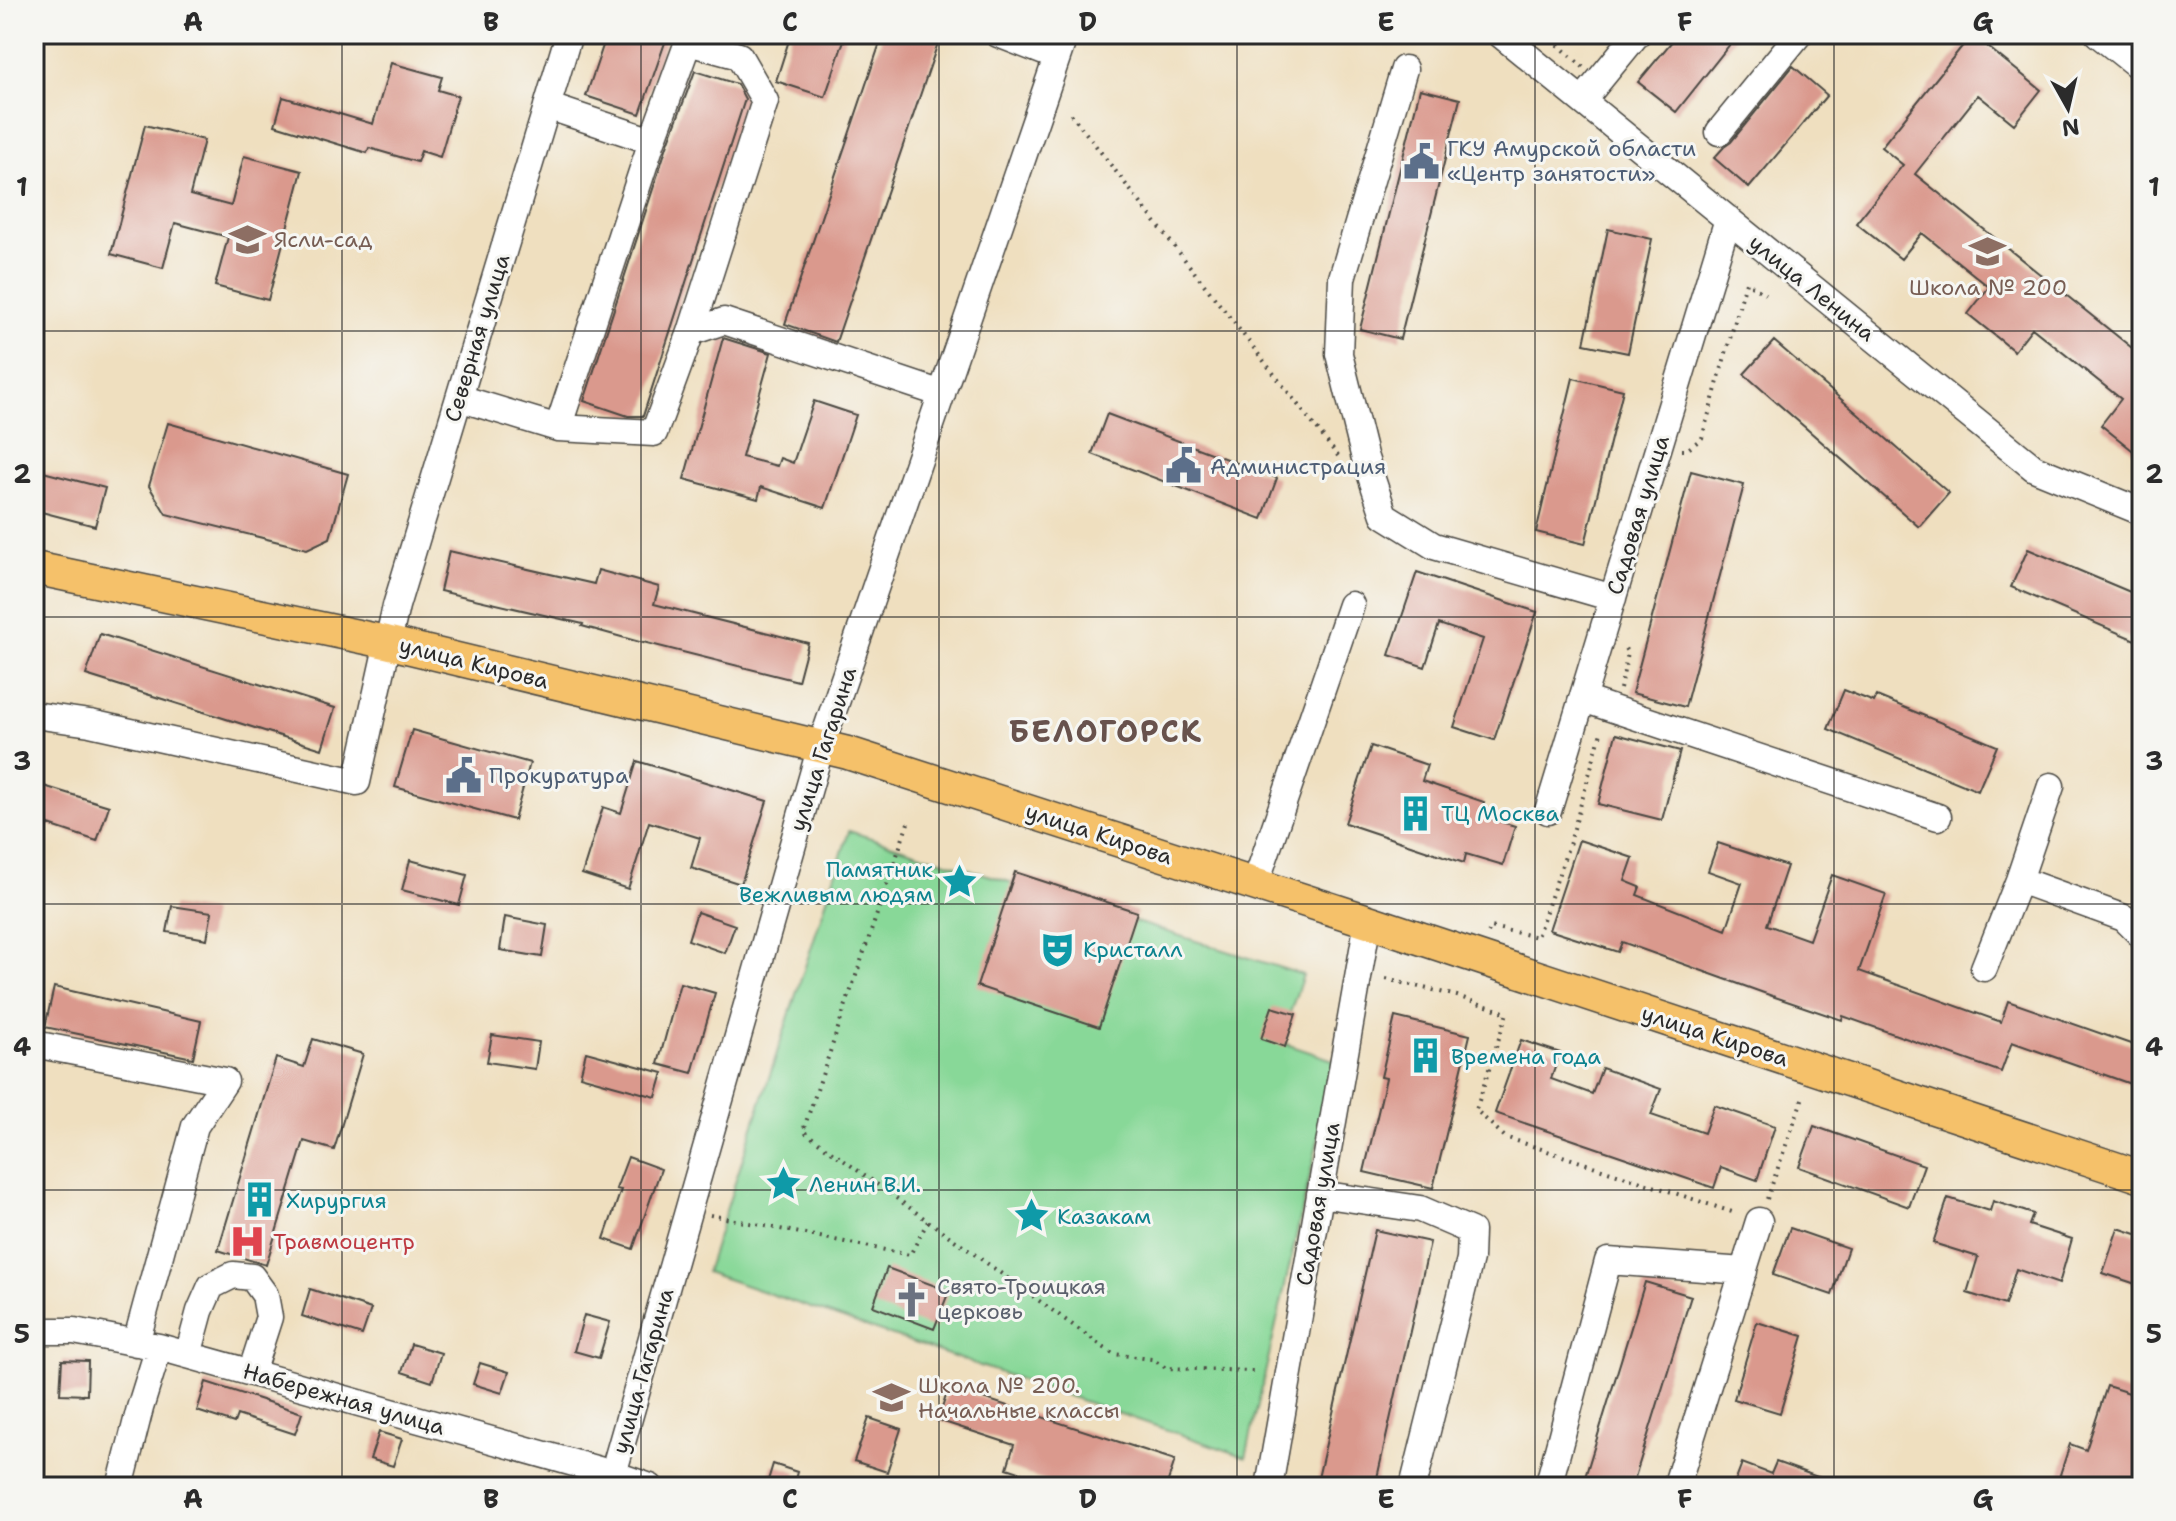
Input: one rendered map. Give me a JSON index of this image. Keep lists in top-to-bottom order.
{
  "streets": {
    "main road": ["улица Кирова"],
    "street": [
      "улица Ленина",
      "Северная улица",
      "Садовая улица",
      "улица Гагарина",
      "Набережная улица"
    ]
  },
  "crossings": [
    ["улица Ленина", "Садовая улица"],
    ["Северная улица", "улица Кирова"],
    ["Садовая улица", "улица Кирова"],
    ["улица Кирова", "улица Гагарина"],
    ["улица Гагарина", "Набережная улица"]
  ],
  "districts": ["БЕЛОГОРСК"],
  "places": {
    "public building": ["ГКУ Амурской области «Центр занятости»", "Администрация", "Прокуратура"],
    "school or university": ["Ясли-сад", "Школа № 200", "Школа № 200. Начальные классы"],
    "building": ["ТЦ Москва", "Времена года", "Хирургия"],
    "place": ["Памятник Вежливым людям", "Ленин В.И.", "Казакам"],
    "theatre": ["Кристалл"],
    "hospital": ["Травмоцентр"],
    "church": ["Свято-Троицкая церковь"]
  },
  "north": "bottom",
  "grid": {
    "columns": [
      "A",
      "B",
      "C",
      "D",
      "E",
      "F",
      "G"
    ],
    "rows": [
      "1",
      "2",
      "3",
      "4",
      "5"
    ]
  }
}
